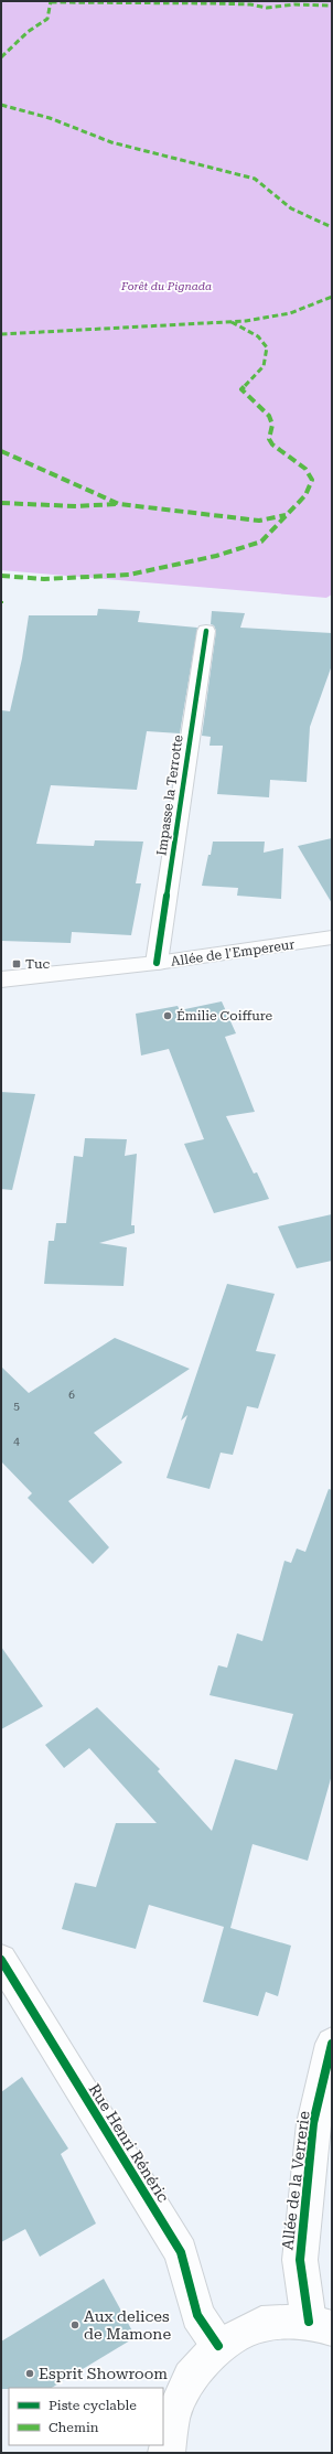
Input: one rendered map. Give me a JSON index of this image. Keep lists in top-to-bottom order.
{
  "streets": {
    "street": [
      "Impasse la Terrotte",
      "Allée de l'Empereur",
      "Rue Henri Rénéric",
      "Allée de la Verrerie"
    ]
  },
  "crossings": [
    ["Impasse la Terrotte", "Allée de l'Empereur"]
  ],
  "parks": ["Forêt du Pignada"],
  "places": {
    "transit": ["Tuc"],
    "other": ["Émilie Coiffure", "Aux delices de Mamone", "Esprit Showroom"]
  },
  "house_numbers": ["6", "5", "4"],
  "legend": ["Piste cyclable", "Chemin"]
}
